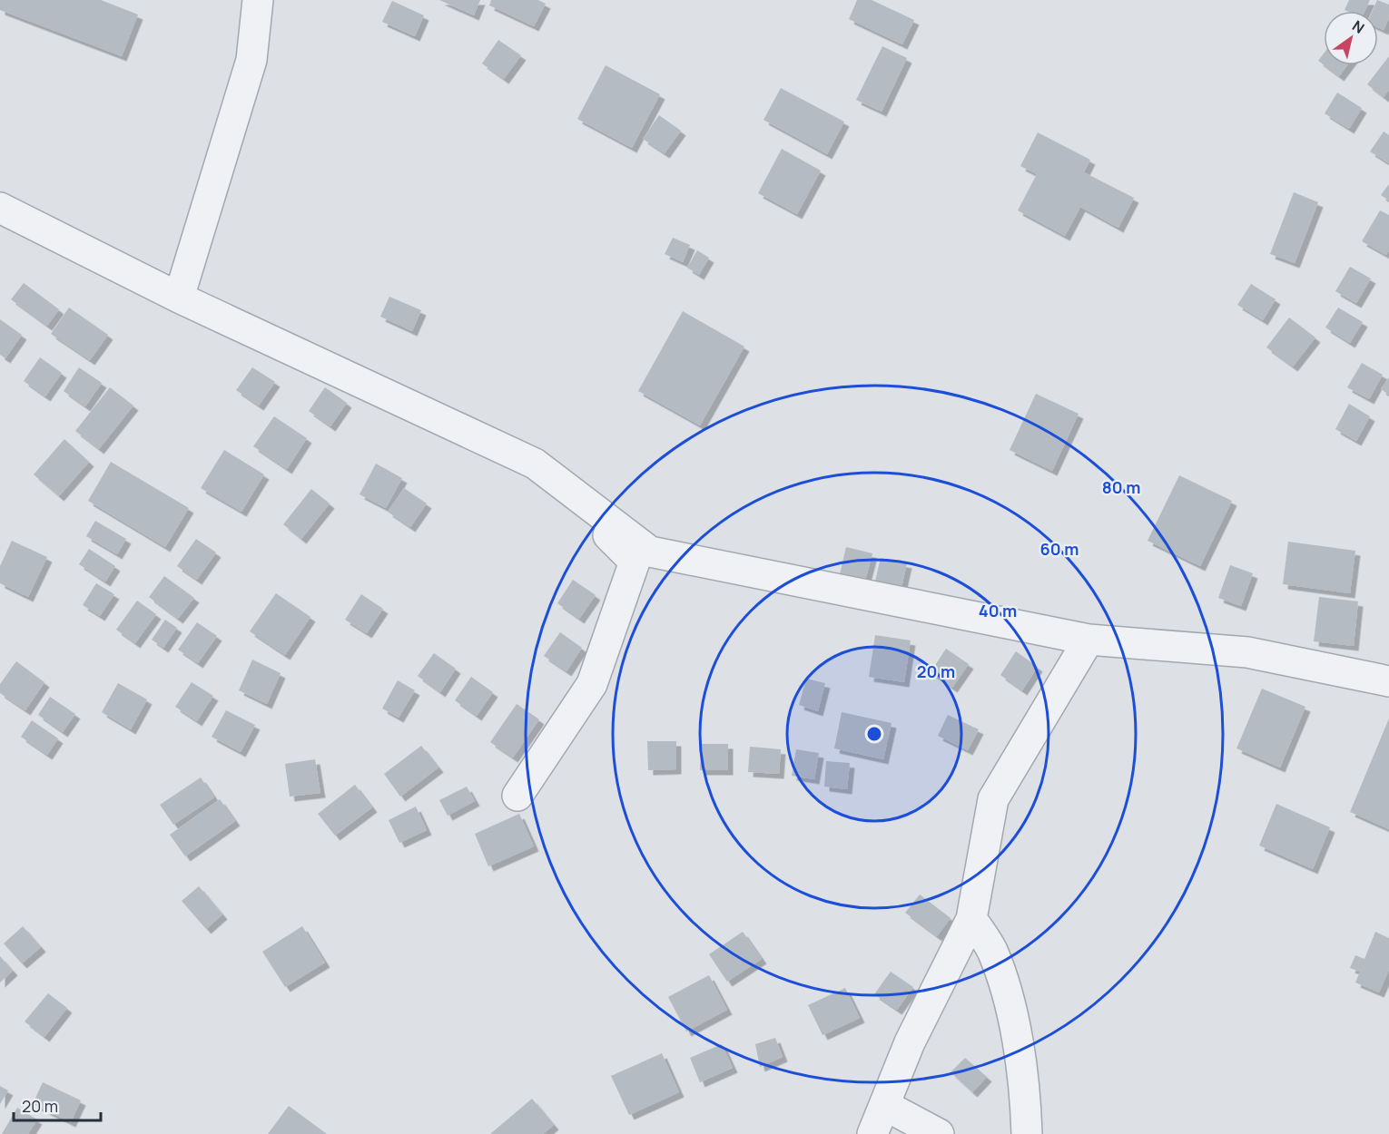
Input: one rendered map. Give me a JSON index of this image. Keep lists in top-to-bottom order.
{
  "scale_bar": "20 m",
  "north": "top right",
  "rings": [
    "80 m",
    "60 m",
    "40 m",
    "20 m"
  ]
}
